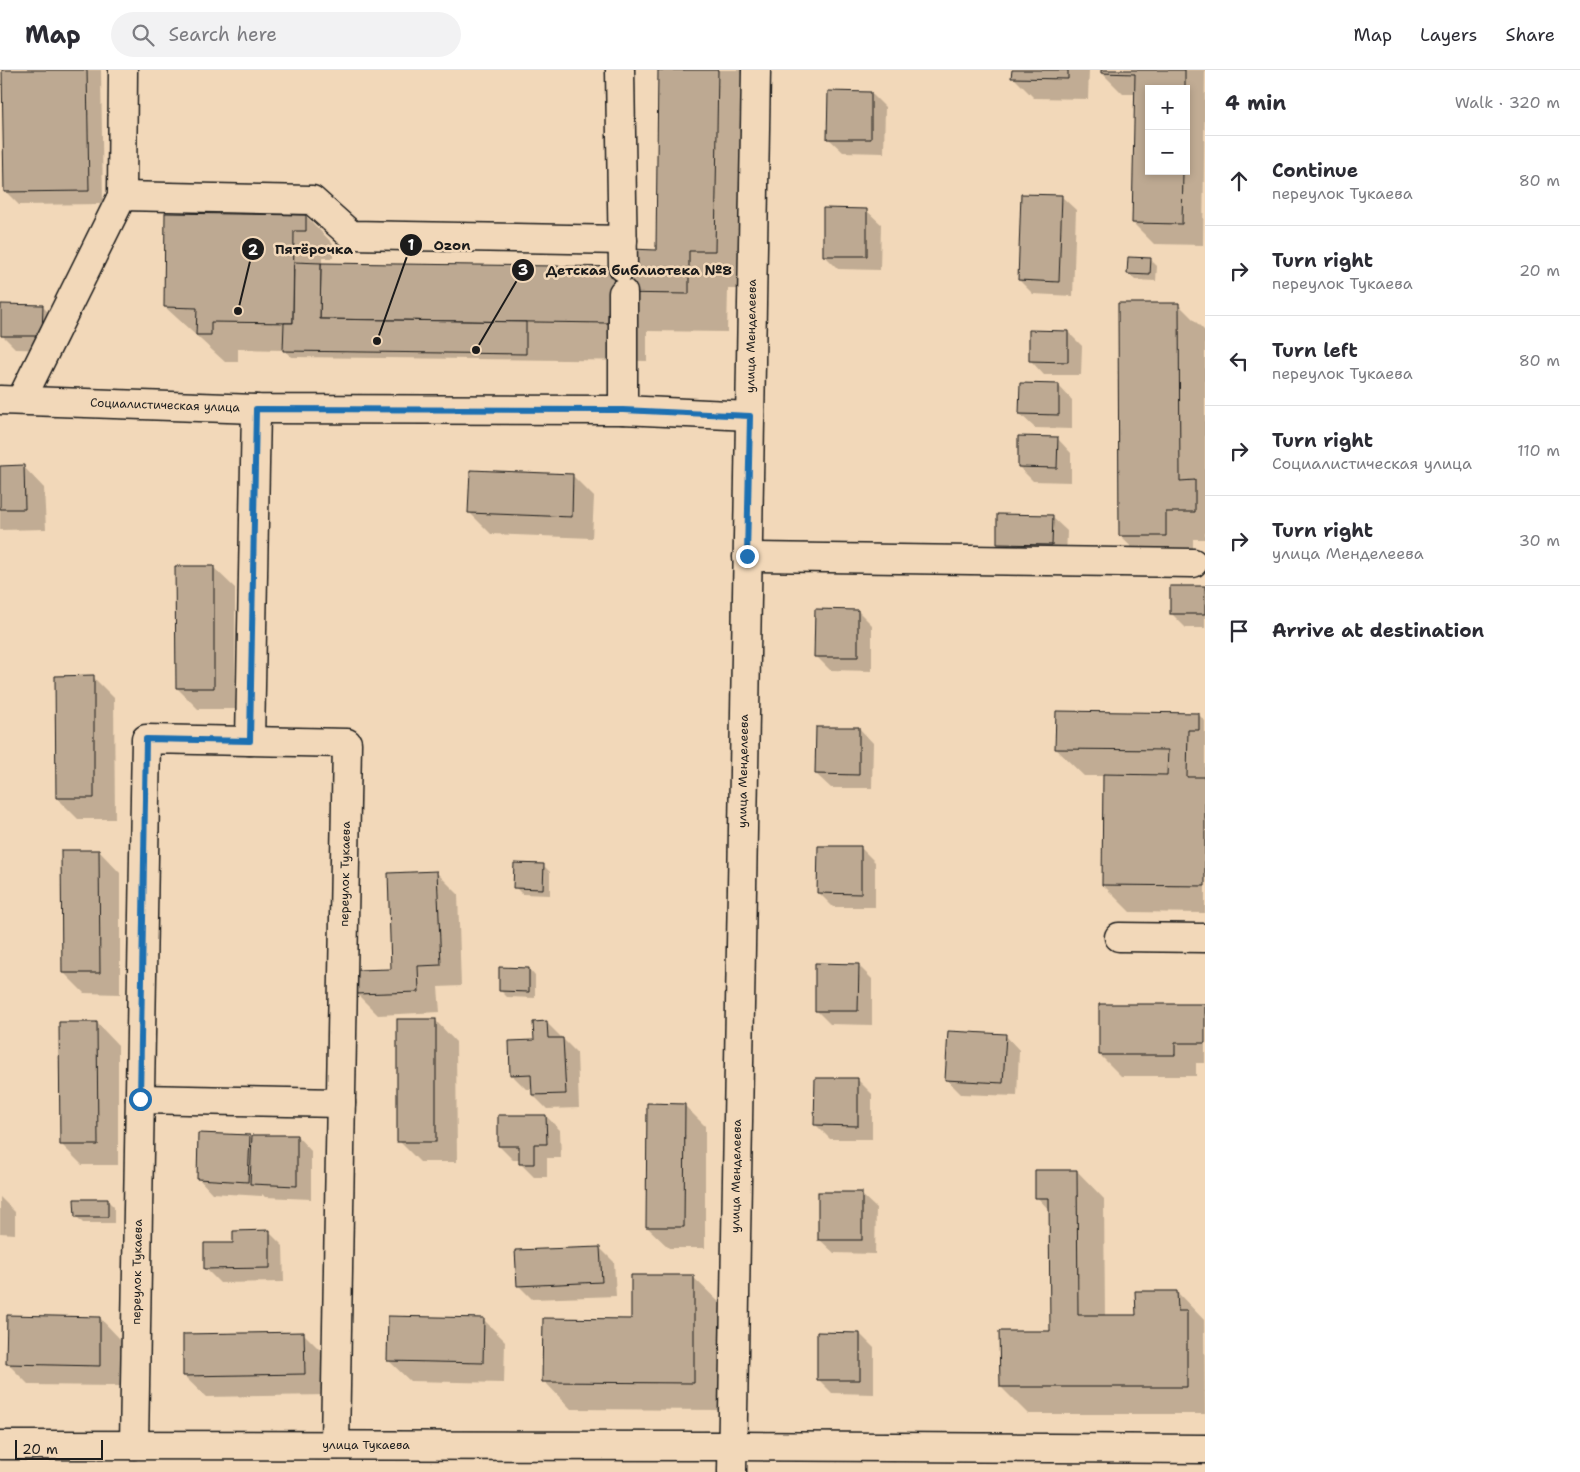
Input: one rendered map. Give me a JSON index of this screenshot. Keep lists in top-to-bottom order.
{
  "streets": {
    "street": [
      "улица Менделеева",
      "Социалистическая улица",
      "переулок Тукаева",
      "улица Тукаева"
    ]
  },
  "crossings": [
    ["улица Менделеева", "Социалистическая улица"],
    ["улица Менделеева", "улица Тукаева"],
    ["переулок Тукаева", "улица Тукаева"]
  ],
  "places": ["Пятёрочка", "Ozon", "Детская библиотека №8"],
  "scale_bar": "20 m",
  "page": {
    "header": "Map",
    "search": "Search here",
    "nav": ["Map", "Layers", "Share"],
    "heading": ["4 min", "Walk · 320 m"],
    "map_buttons": ["+", "−"],
    "list": [
      ["Continue", "переулок Тукаева", "80 m"],
      ["Turn right", "переулок Тукаева", "20 m"],
      ["Turn left", "переулок Тукаева", "80 m"],
      ["Turn right", "Социалистическая улица", "110 m"],
      ["Turn right", "улица Менделеева", "30 m"],
      "Arrive at destination"
    ],
    "scale": "20 m"
  }
}
